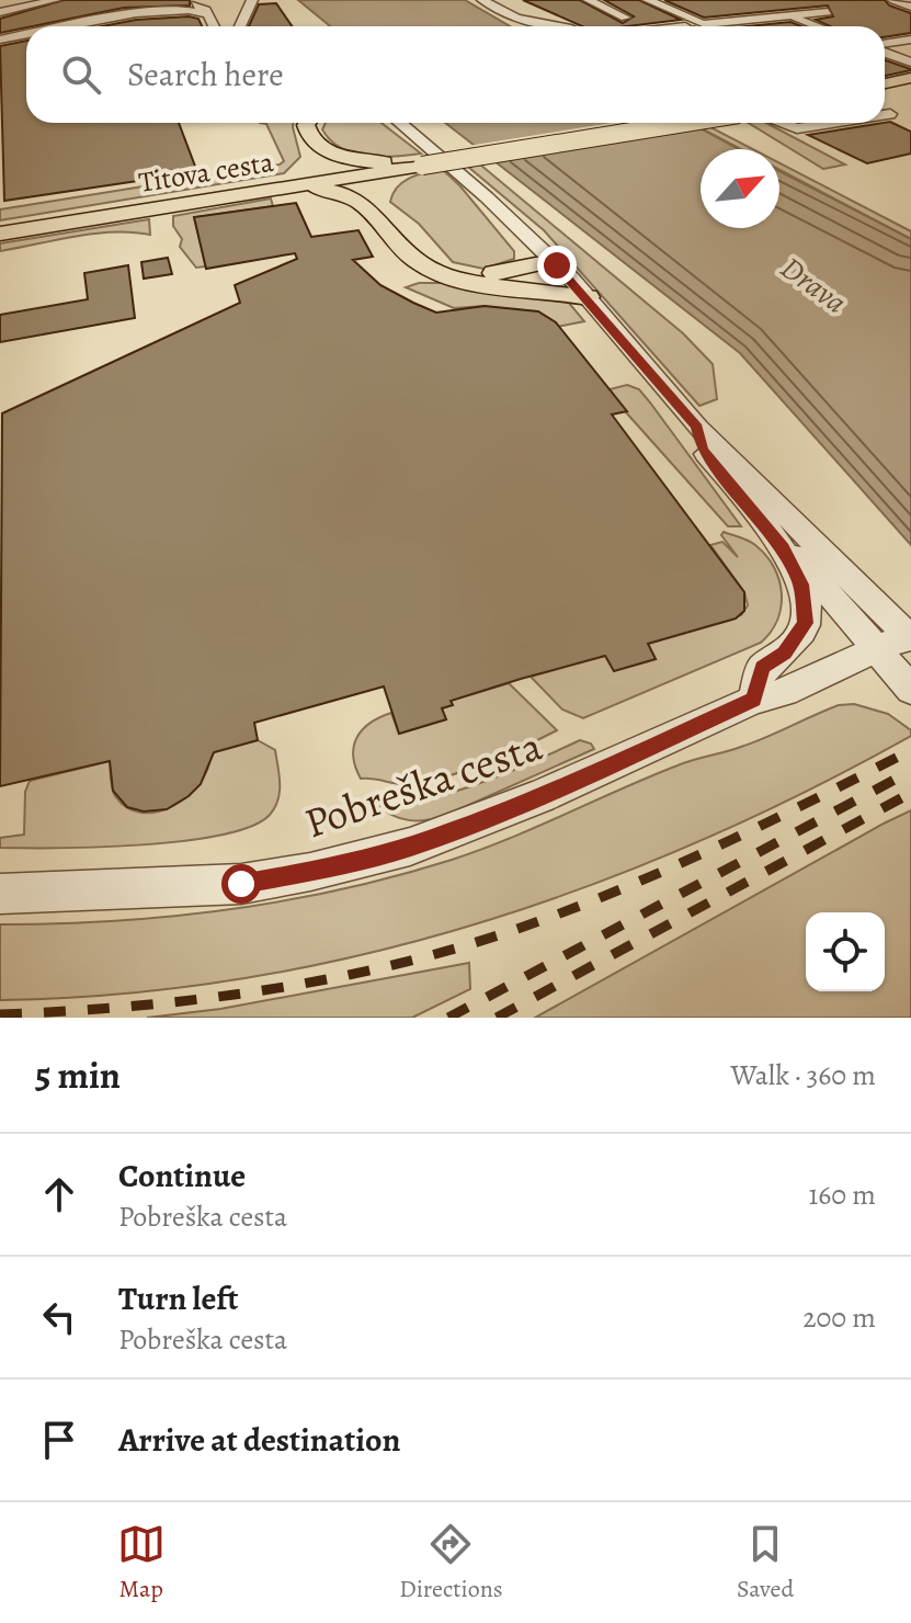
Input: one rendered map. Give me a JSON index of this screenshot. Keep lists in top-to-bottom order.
{
  "streets": {
    "main road": ["Titova cesta"],
    "street": ["Pobreška cesta"]
  },
  "water": ["Drava"],
  "north": "top right",
  "page": {
    "search": "Search here",
    "heading": ["5 min", "Walk · 360 m"],
    "list": [
      ["Continue", "Pobreška cesta", "160 m"],
      ["Turn left", "Pobreška cesta", "200 m"],
      "Arrive at destination"
    ],
    "nav": ["Map", "Directions", "Saved"]
  }
}
